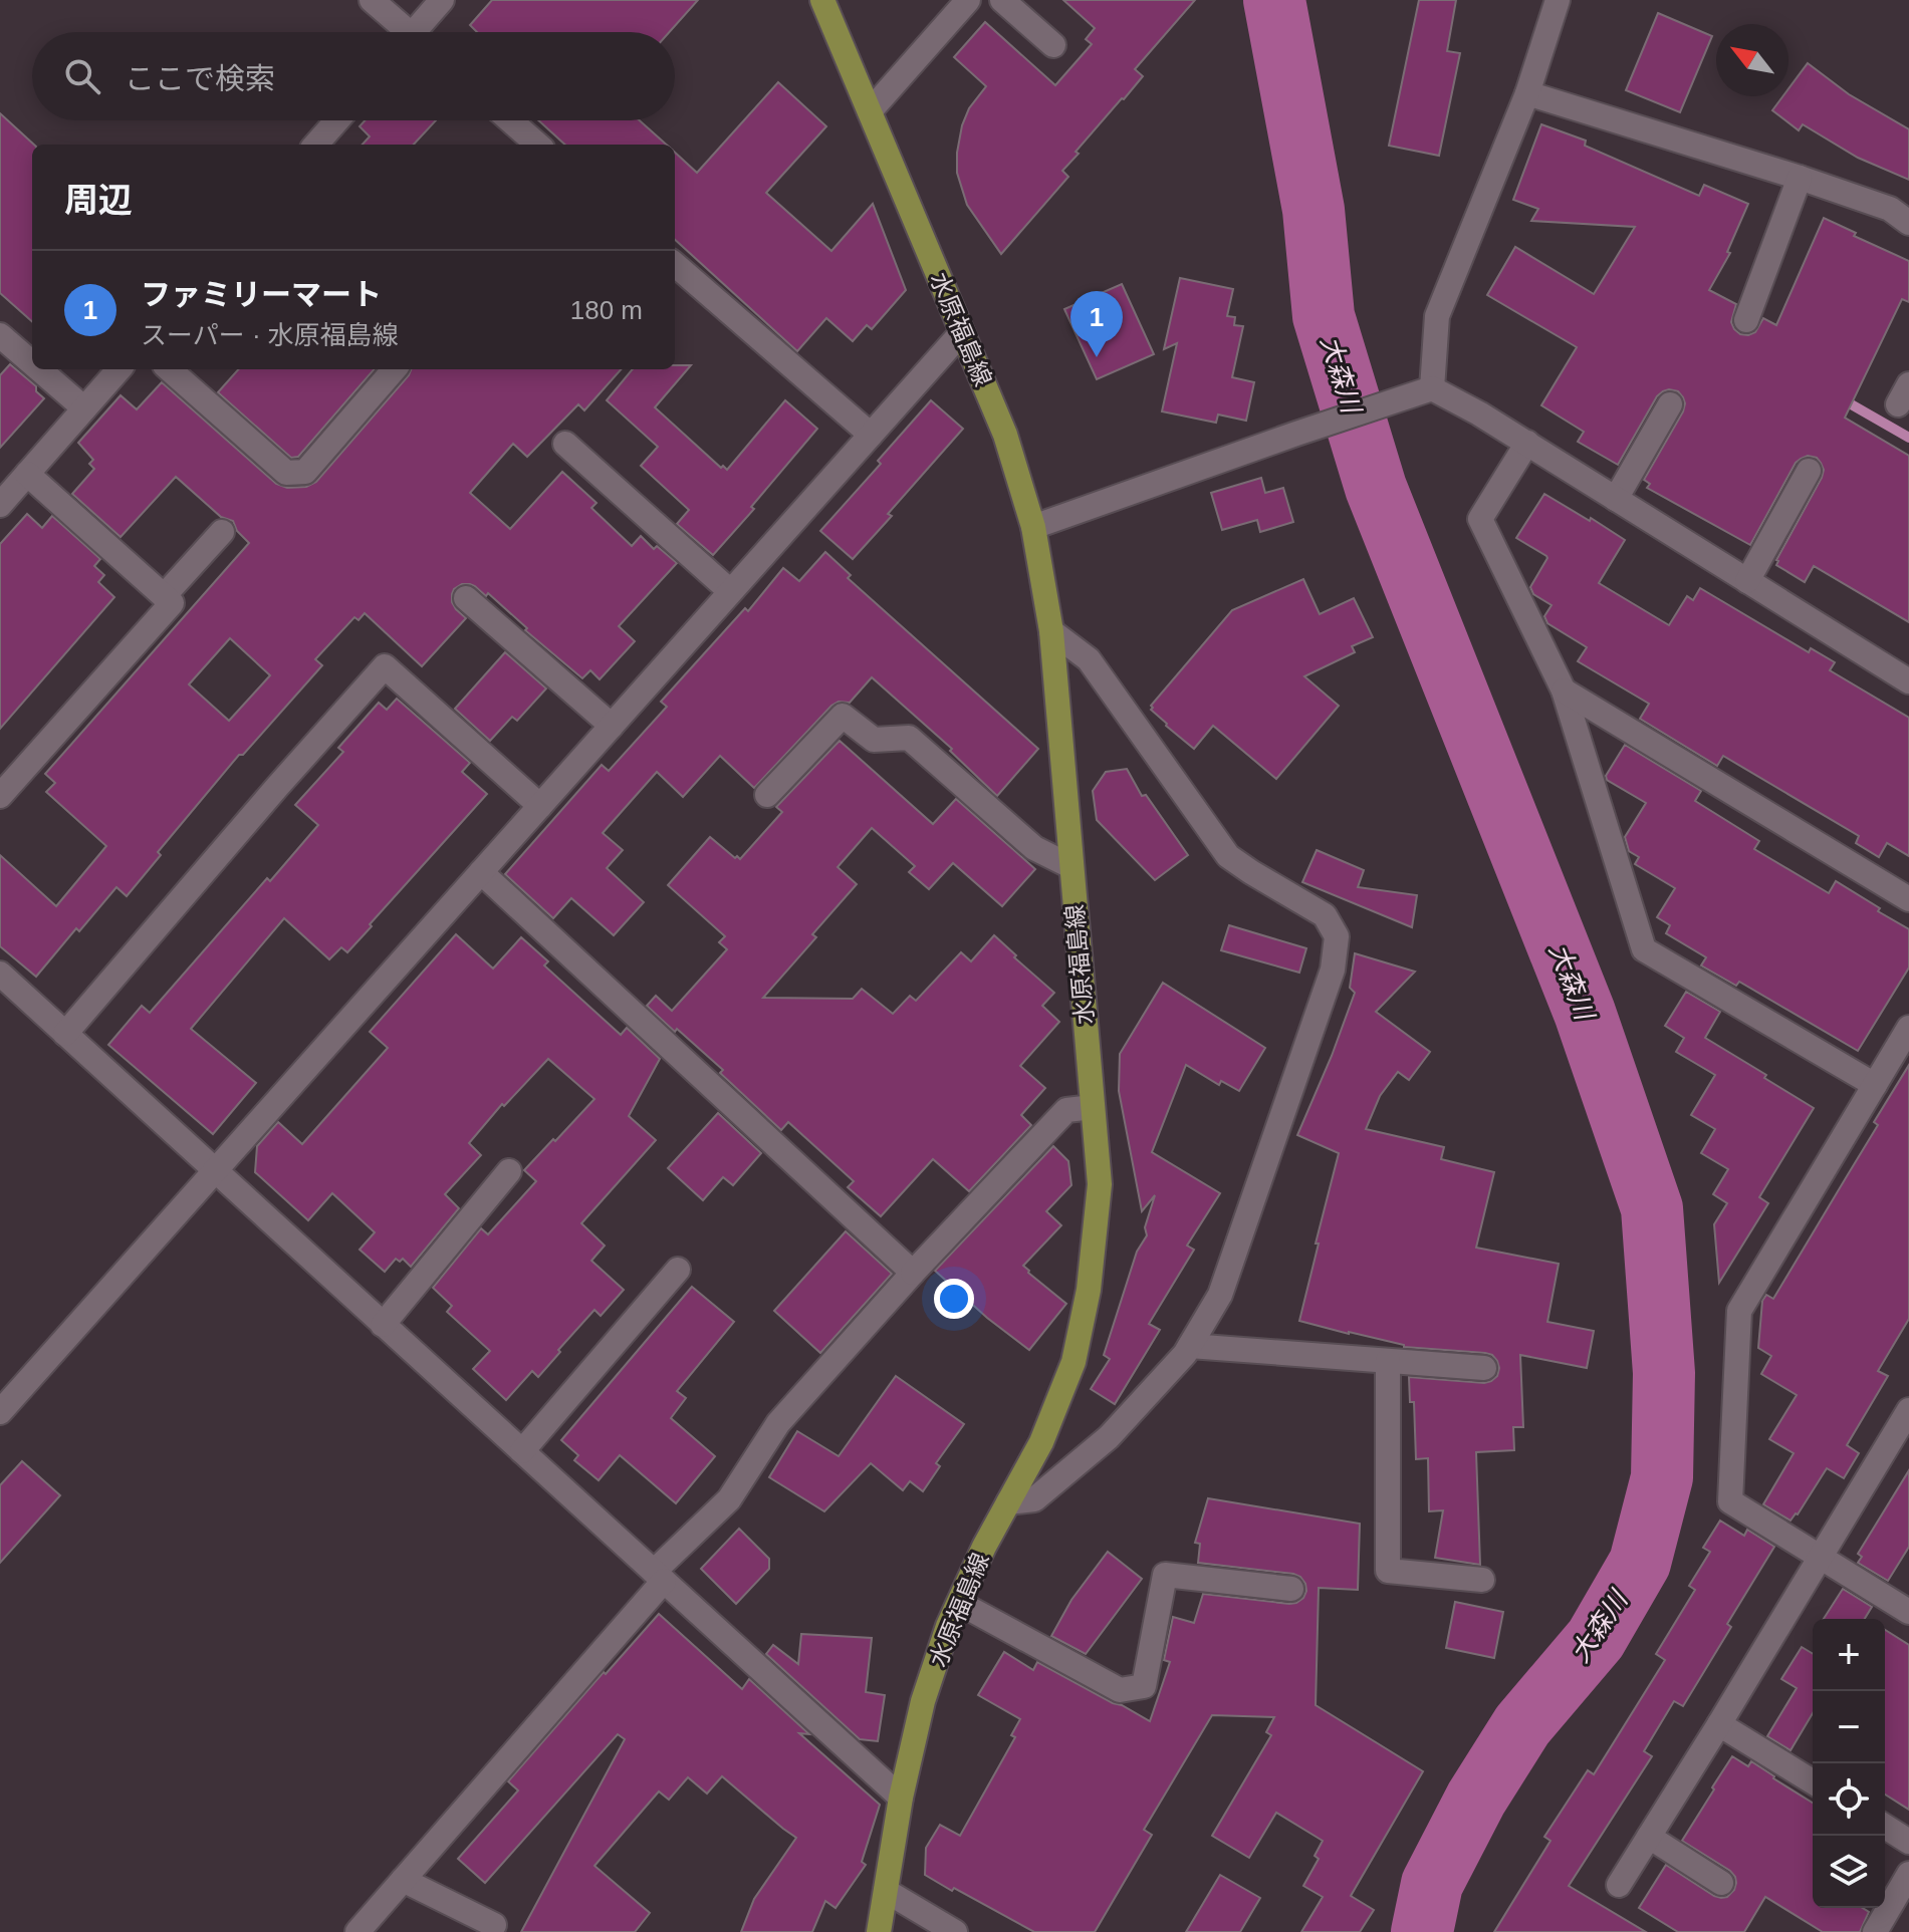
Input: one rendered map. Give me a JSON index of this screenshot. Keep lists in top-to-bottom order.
{
  "streets": {
    "main road": ["水原福島線"]
  },
  "water": ["大森川"],
  "north": "top left",
  "page": {
    "search": "ここで検索",
    "heading": "周辺",
    "list": [
      {
        "mark": "1",
        "name": "ファミリーマート",
        "note": "スーパー · 水原福島線",
        "value": "180 m"
      }
    ],
    "pins": "1",
    "map_buttons": ["+", "−"]
  }
}
